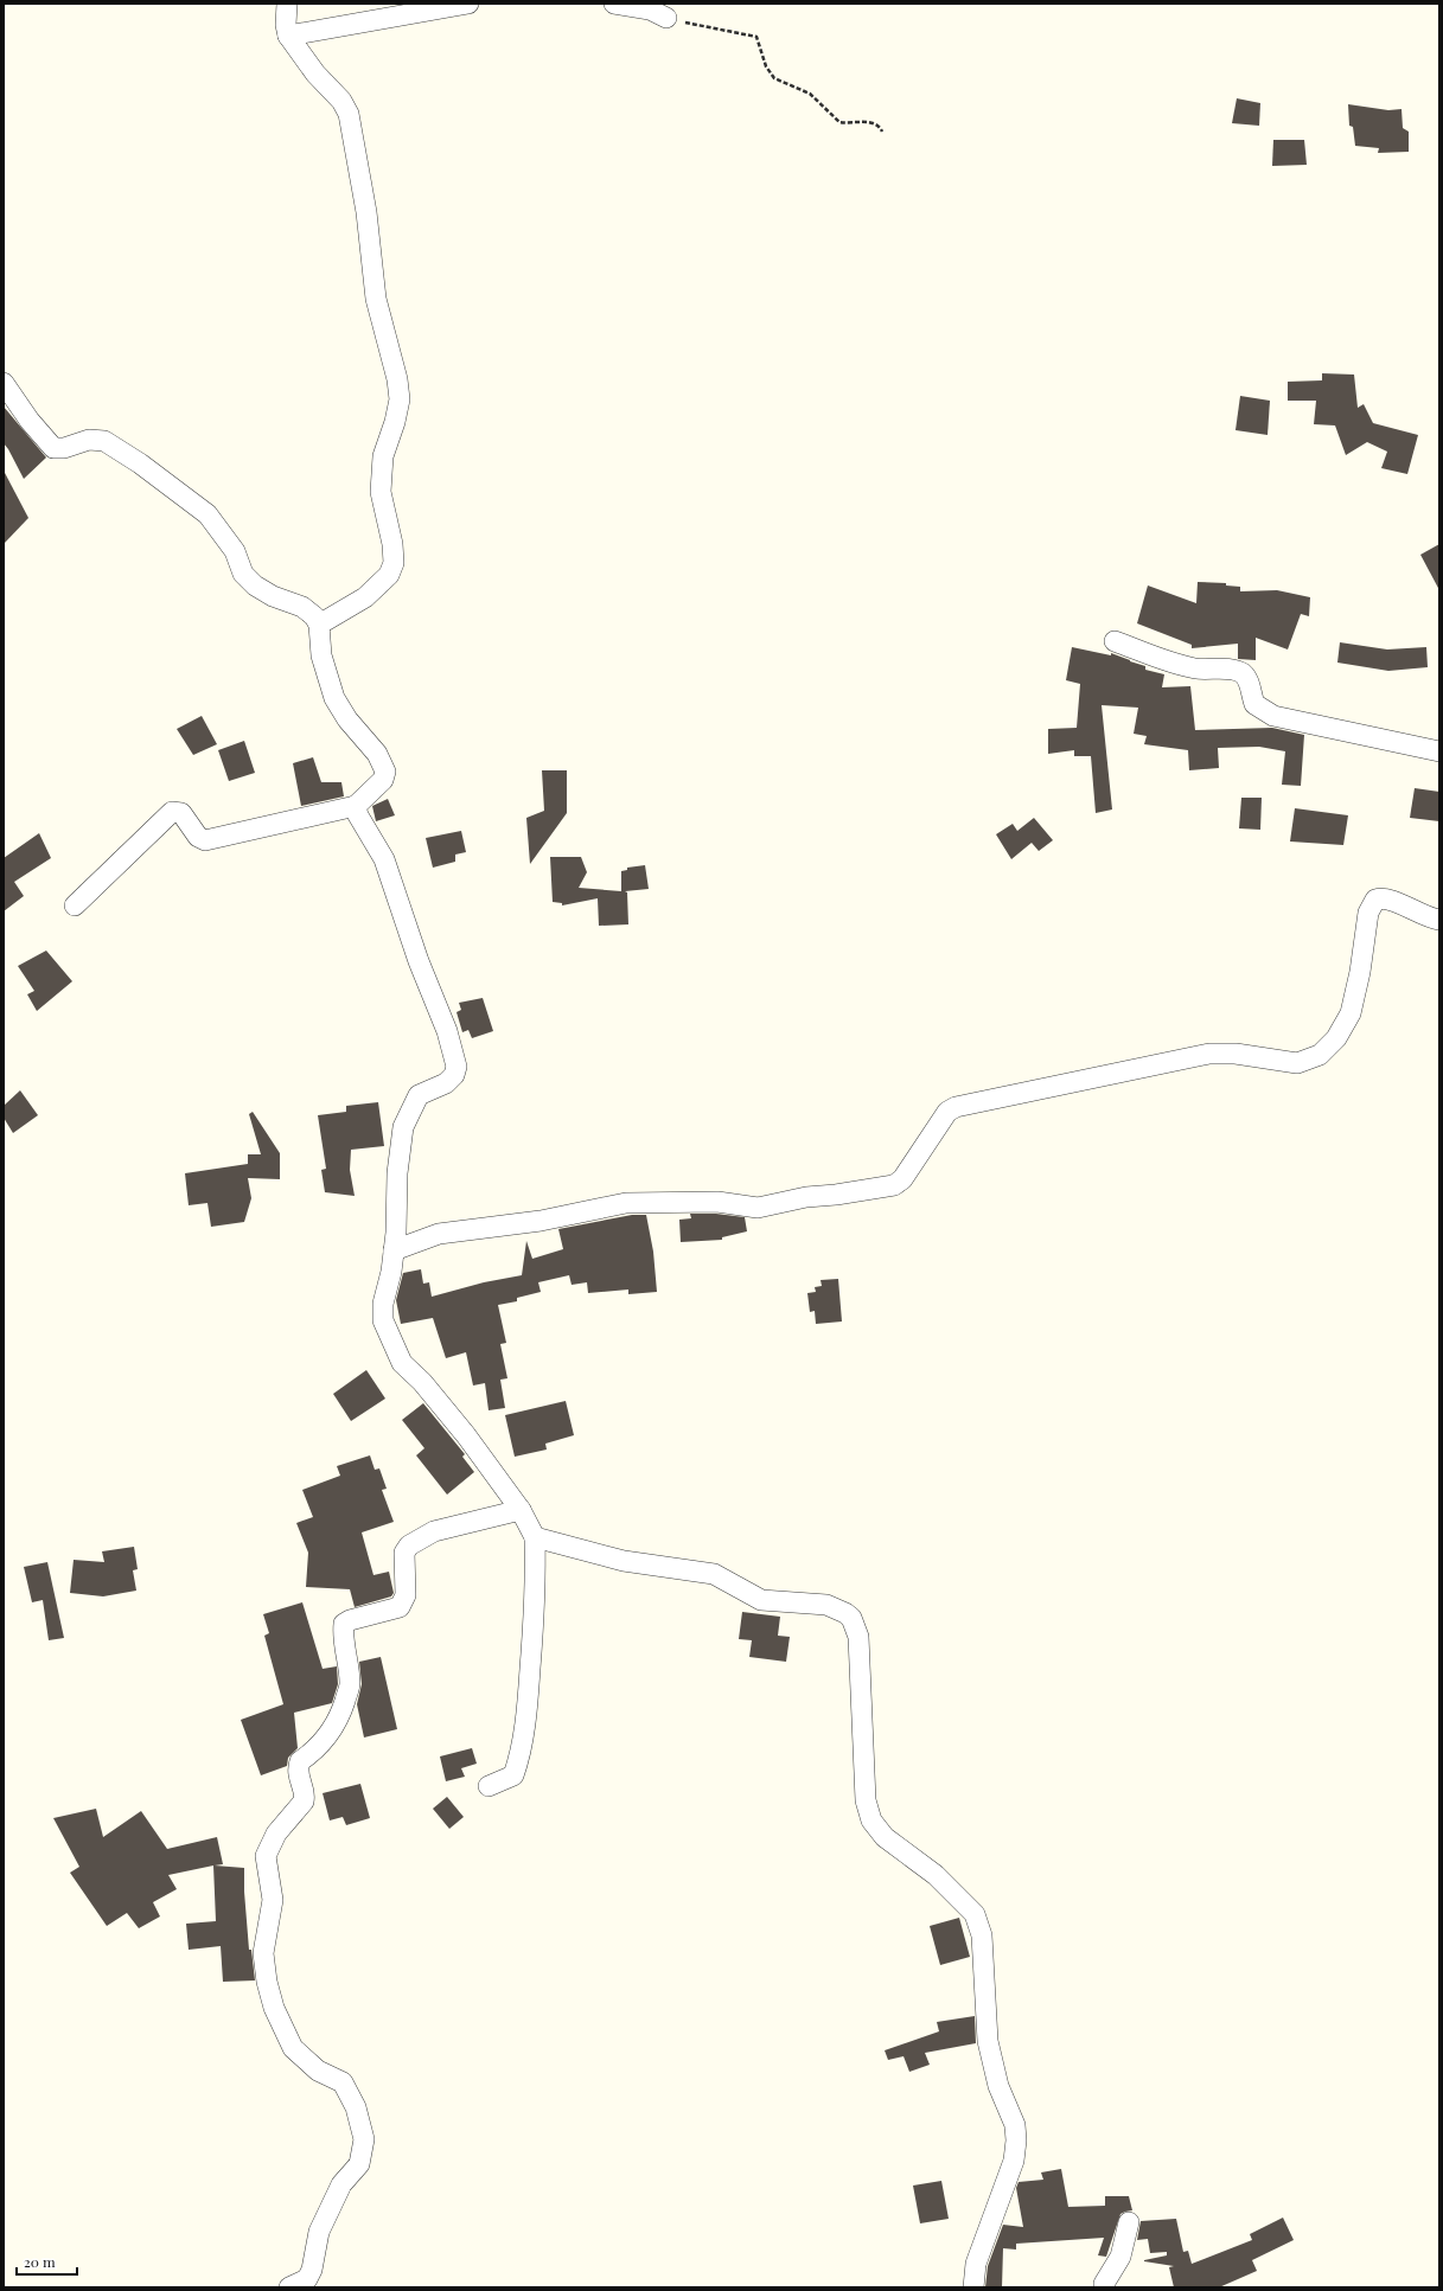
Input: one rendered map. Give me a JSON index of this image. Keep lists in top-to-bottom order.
{
  "scale_bar": "20 m"
}
